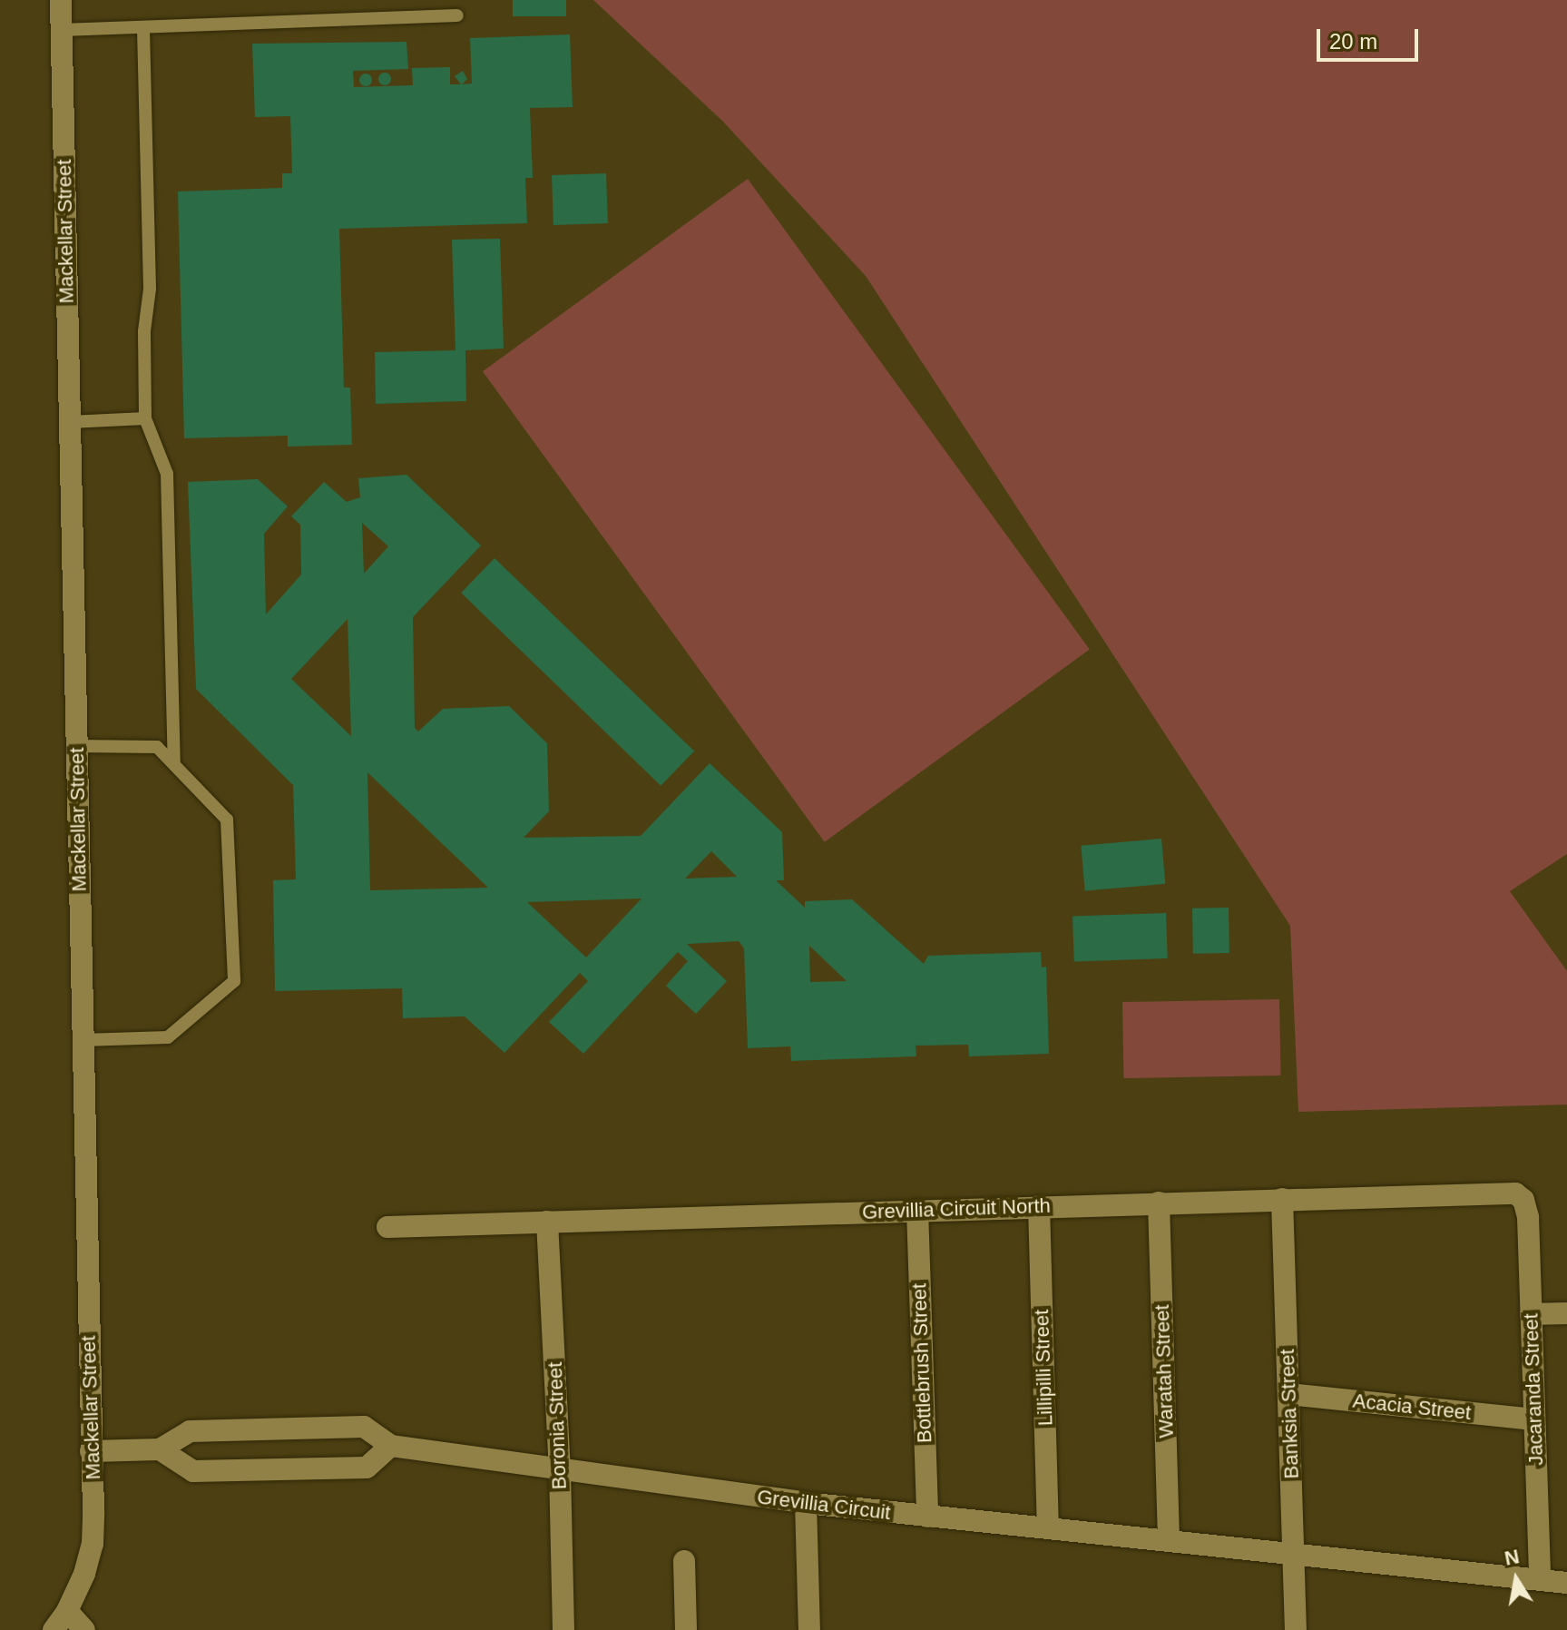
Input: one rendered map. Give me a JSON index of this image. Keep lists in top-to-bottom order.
{
  "streets": {
    "street": [
      "Mackellar Street",
      "Grevillia Circuit North",
      "Bottlebrush Street",
      "Lillipilli Street",
      "Waratah Street",
      "Jacaranda Street",
      "Acacia Street",
      "Banksia Street",
      "Boronia Street",
      "Grevillia Circuit"
    ]
  },
  "crossings": [
    ["Mackellar Street", "Grevillia Circuit"],
    ["Grevillia Circuit North", "Bottlebrush Street"],
    ["Grevillia Circuit North", "Lillipilli Street"],
    ["Grevillia Circuit North", "Waratah Street"],
    ["Grevillia Circuit North", "Jacaranda Street"],
    ["Grevillia Circuit North", "Banksia Street"],
    ["Grevillia Circuit North", "Boronia Street"],
    ["Bottlebrush Street", "Grevillia Circuit"],
    ["Lillipilli Street", "Grevillia Circuit"],
    ["Waratah Street", "Grevillia Circuit"],
    ["Jacaranda Street", "Acacia Street"],
    ["Jacaranda Street", "Grevillia Circuit"],
    ["Acacia Street", "Banksia Street"],
    ["Banksia Street", "Grevillia Circuit"],
    ["Boronia Street", "Grevillia Circuit"]
  ],
  "scale_bar": "20 m",
  "north": "top"
}
